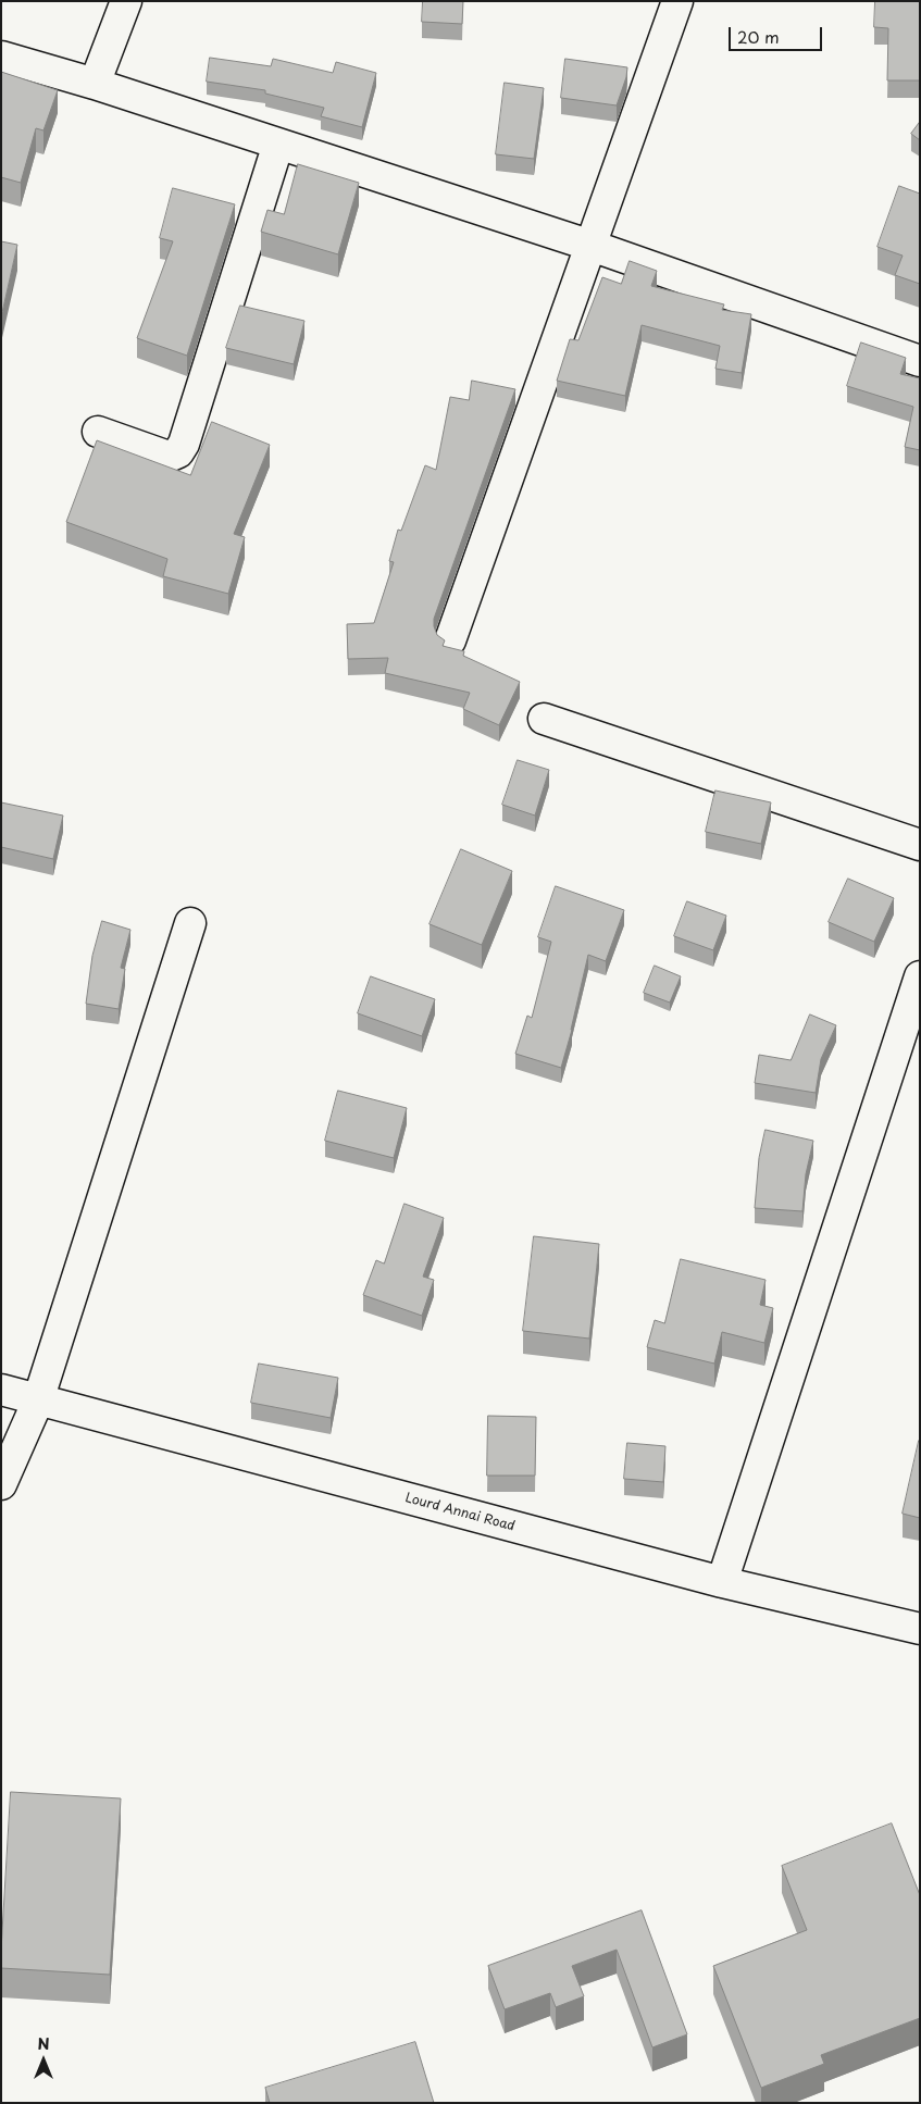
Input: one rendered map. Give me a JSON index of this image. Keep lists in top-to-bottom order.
{
  "streets": {
    "street": ["Lourd Annai Road"]
  },
  "scale_bar": "20 m",
  "north": "top"
}
